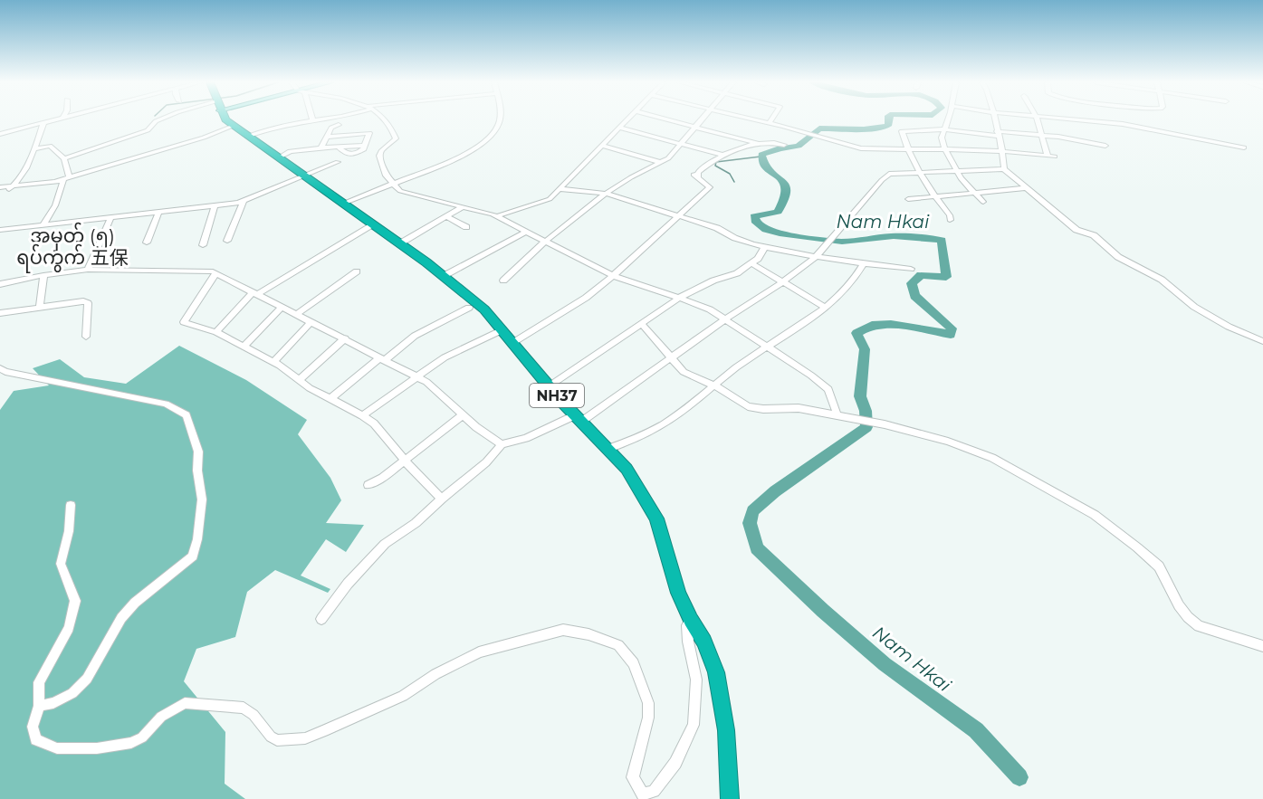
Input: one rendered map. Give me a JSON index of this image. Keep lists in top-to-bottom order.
{
  "streets": {
    "highway": ["NH37"]
  },
  "districts": ["အမှတ် (၅) ရပ်ကွက် 五保"],
  "water": ["Nam Hkai"]
}
